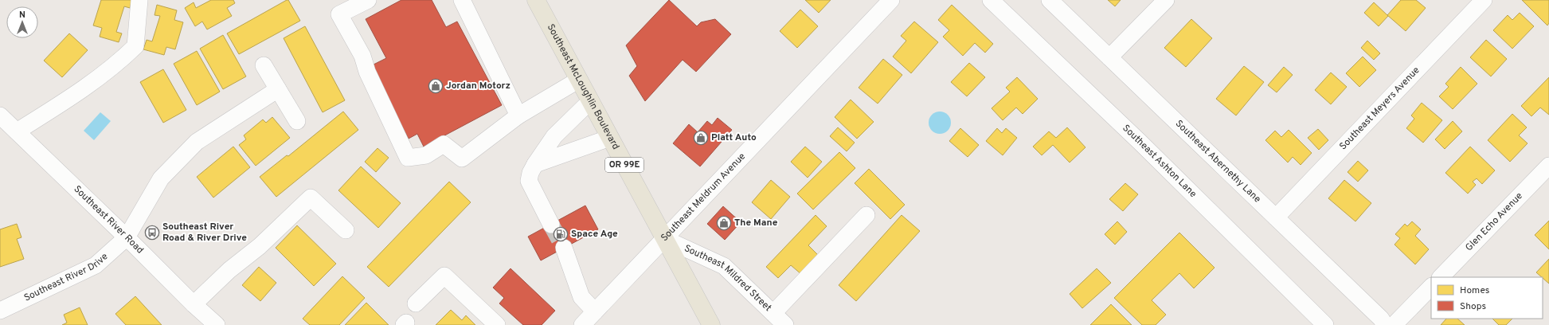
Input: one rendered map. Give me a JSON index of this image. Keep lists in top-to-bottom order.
{
  "streets": {
    "main road": ["Southeast McLoughlin Boulevard", "OR 99E"],
    "street": [
      "Southeast Meyers Avenue",
      "Southeast Ashton Lane",
      "Southeast Abernethy Lane",
      "Southeast Meldrum Avenue",
      "Southeast River Road",
      "Glen Echo Avenue",
      "Southeast River Drive",
      "Southeast Mildred Street"
    ]
  },
  "crossings": [
    ["Southeast McLoughlin Boulevard", "Southeast Meldrum Avenue"],
    ["Southeast McLoughlin Boulevard", "Southeast Mildred Street"],
    ["Southeast Meyers Avenue", "Southeast Abernethy Lane"],
    ["Southeast Meldrum Avenue", "Southeast Mildred Street"],
    ["Southeast River Road", "Southeast River Drive"]
  ],
  "places": {
    "shop": ["Jordan Motorz", "Platt Auto", "The Mane"],
    "bus stop": ["Southeast River Road & River Drive"],
    "fuel station": ["Space Age"]
  },
  "legend": ["Homes", "Shops"],
  "north": "top"
}
